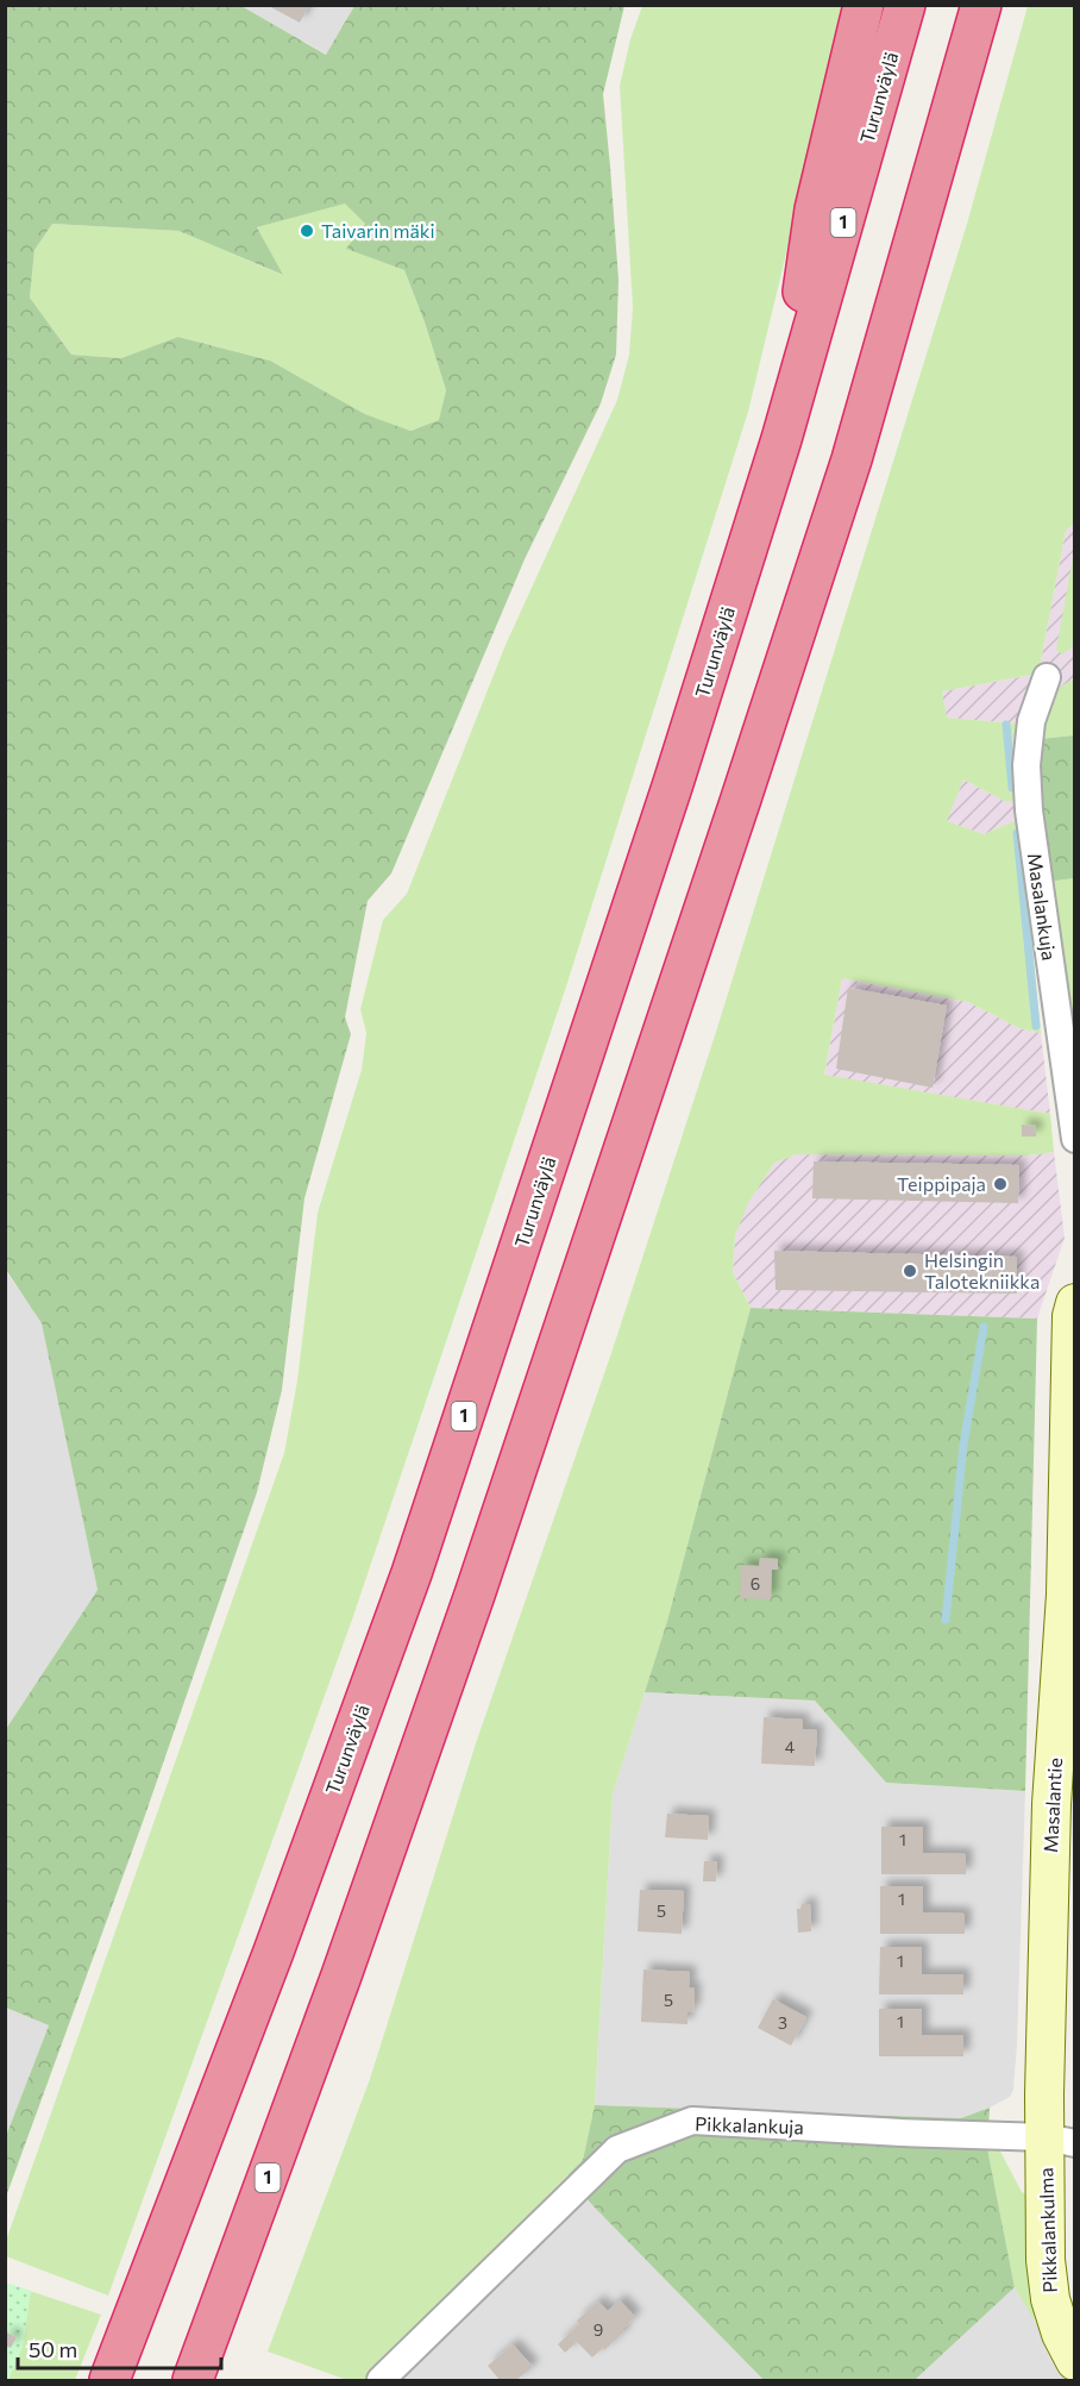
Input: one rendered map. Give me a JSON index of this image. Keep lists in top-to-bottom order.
{
  "streets": {
    "highway": ["Turunväylä", "1"],
    "street": [
      "Masalankuja",
      "Masalantie",
      "Pikkalankuja",
      "Pikkalankulma"
    ]
  },
  "crossings": [
    ["Masalantie", "Pikkalankuja"],
    ["Masalantie", "Pikkalankulma"],
    ["Pikkalankuja", "Pikkalankulma"]
  ],
  "places": ["Taivarin mäki", "Teippipaja", "Helsingin Talotekniikka"],
  "house_numbers": [
    "6",
    "4",
    "1",
    "1",
    "5",
    "1",
    "5",
    "1",
    "3",
    "9"
  ],
  "scale_bar": "50 m"
}
